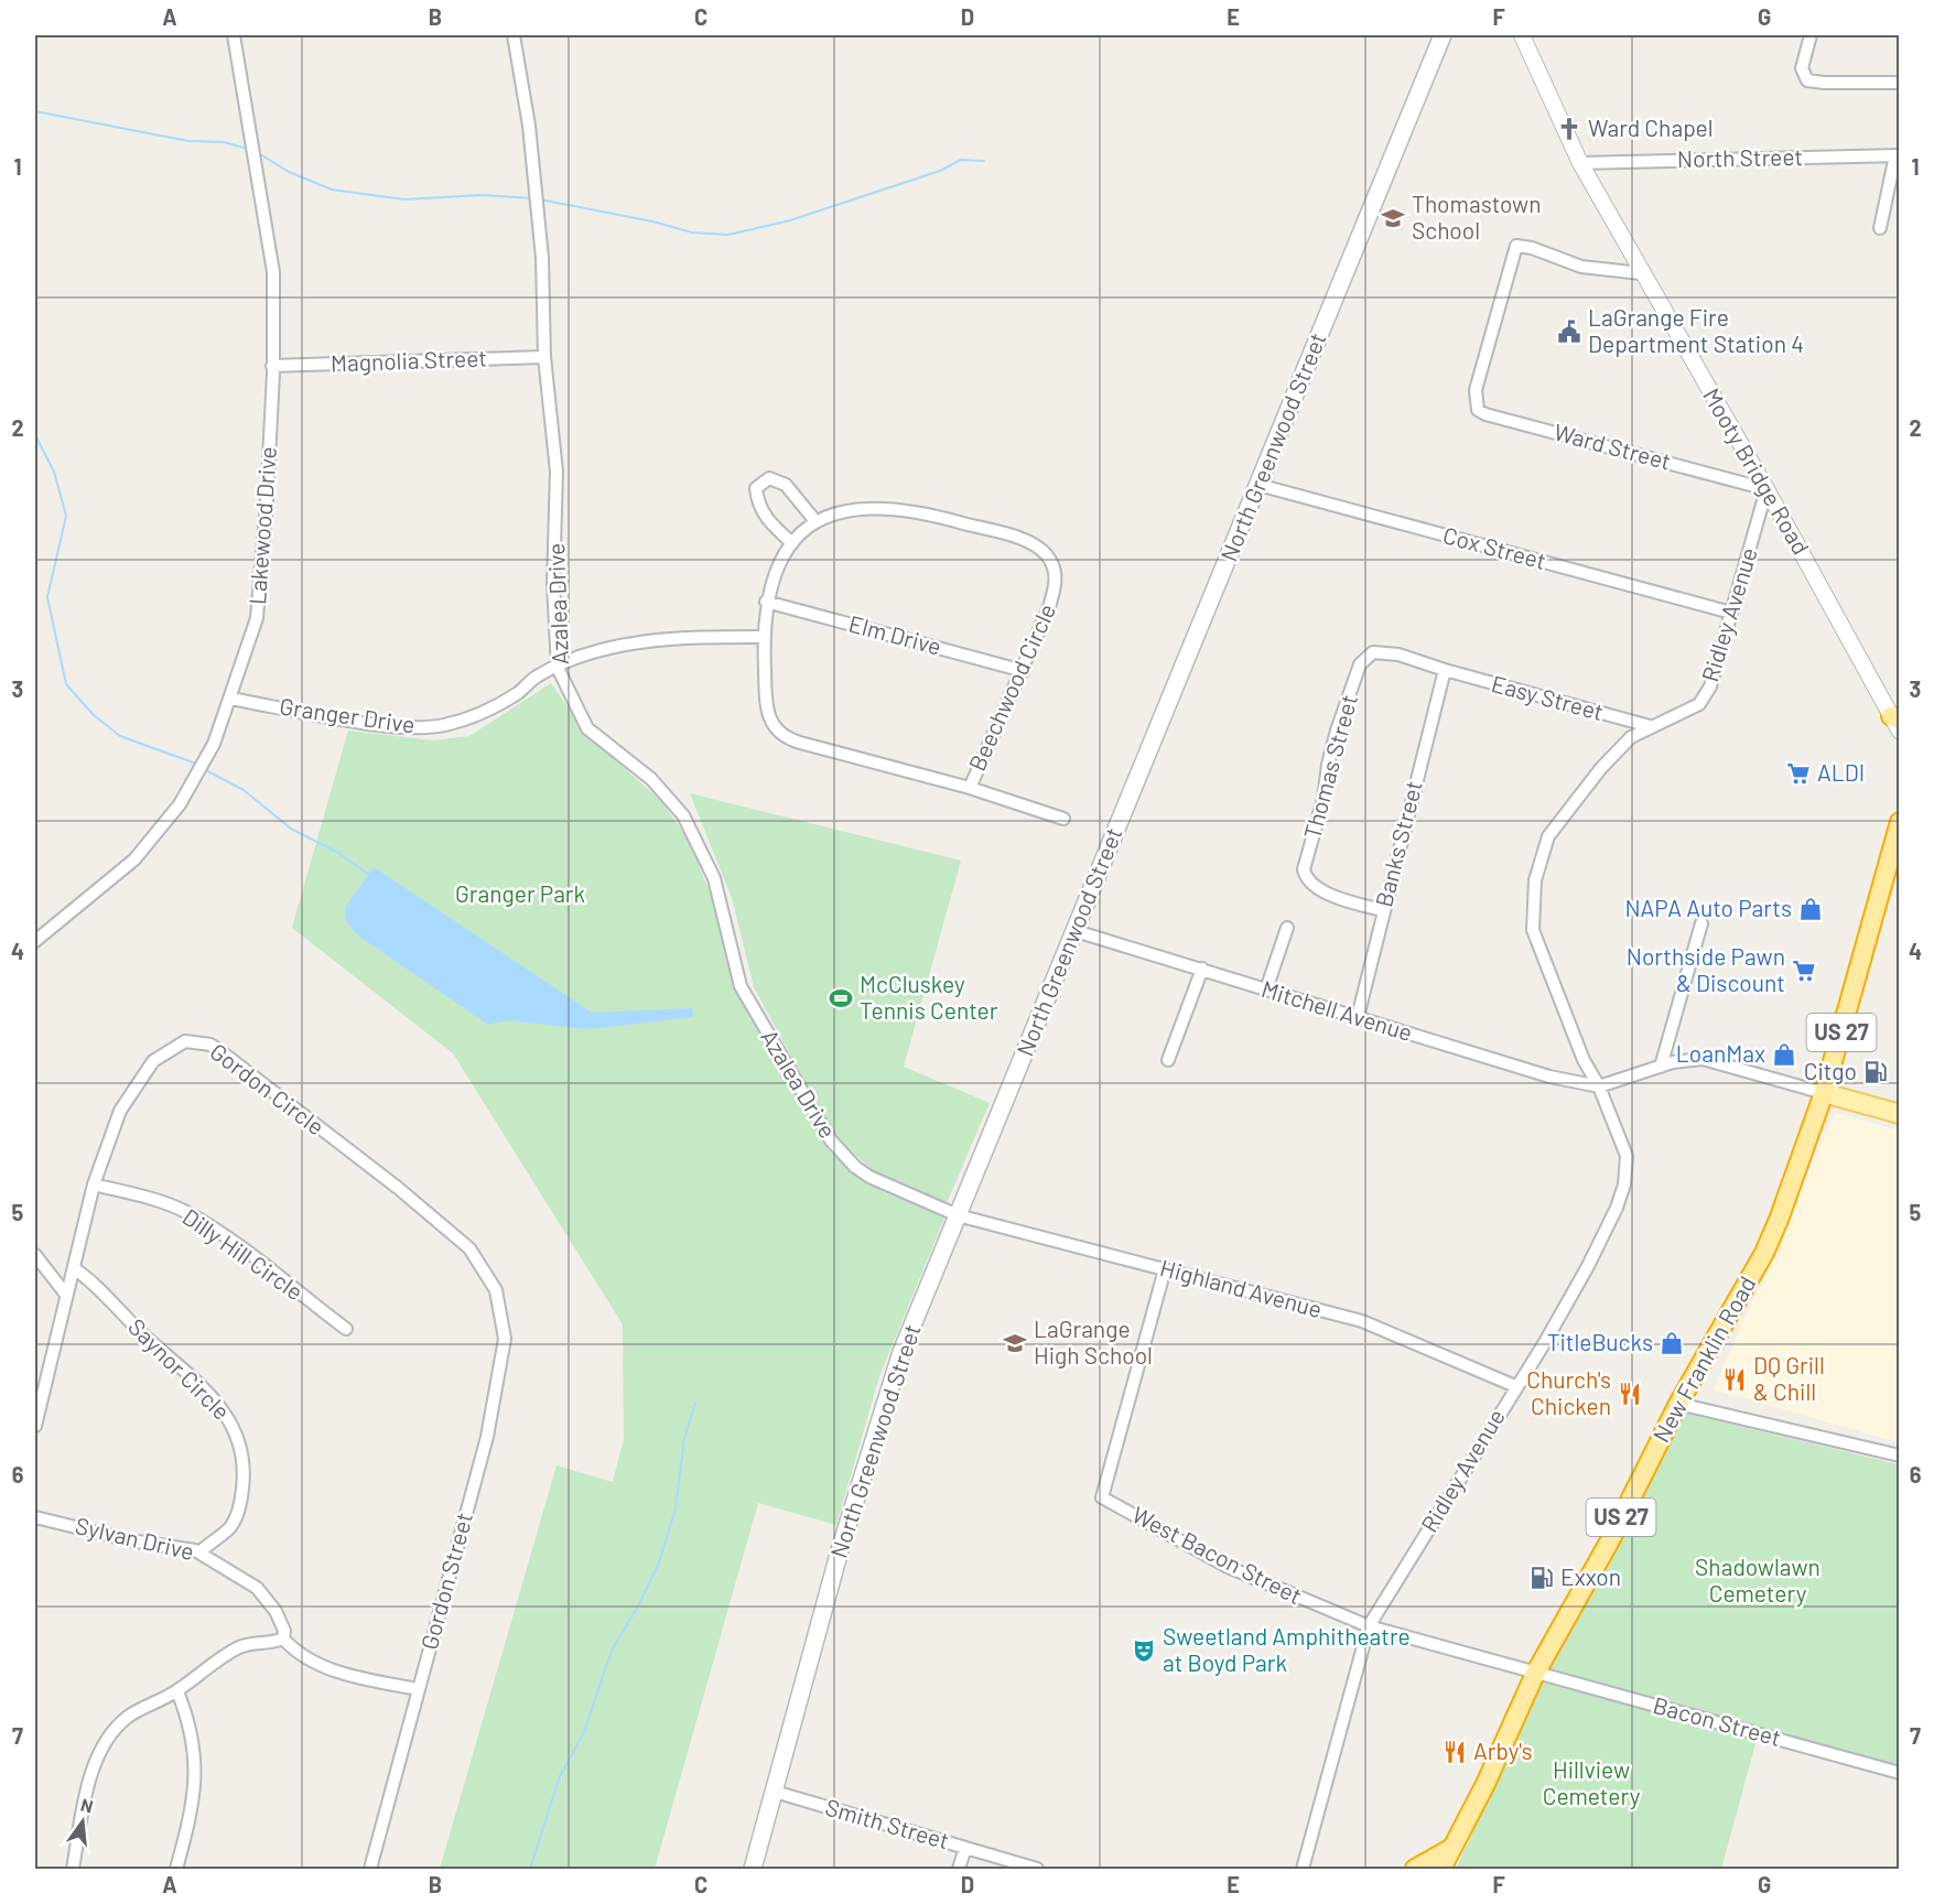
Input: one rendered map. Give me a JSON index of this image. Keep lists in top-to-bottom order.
{
  "streets": {
    "highway": ["US 27", "New Franklin Road"],
    "main road": ["North Greenwood Street"],
    "street": [
      "North Street",
      "Magnolia Street",
      "Ward Street",
      "Mooty Bridge Road",
      "Lakewood Drive",
      "Cox Street",
      "Azalea Drive",
      "Ridley Avenue",
      "Elm Drive",
      "Beechwood Circle",
      "Easy Street",
      "Granger Drive",
      "Thomas Street",
      "Banks Street",
      "Mitchell Avenue",
      "Gordon Circle",
      "Dilly Hill Circle",
      "Highland Avenue",
      "Saynor Circle",
      "Sylvan Drive",
      "West Bacon Street",
      "Gordon Street",
      "Bacon Street",
      "Smith Street"
    ]
  },
  "crossings": [
    ["North Street", "Mooty Bridge Road"],
    ["Magnolia Street", "Lakewood Drive"],
    ["Magnolia Street", "Azalea Drive"],
    ["North Greenwood Street", "Cox Street"],
    ["North Greenwood Street", "Azalea Drive"],
    ["North Greenwood Street", "Mitchell Avenue"],
    ["North Greenwood Street", "Highland Avenue"],
    ["North Greenwood Street", "Smith Street"],
    ["Ward Street", "Mooty Bridge Road"],
    ["Ward Street", "Ridley Avenue"],
    ["Mooty Bridge Road", "Ridley Avenue"],
    ["Lakewood Drive", "Granger Drive"],
    ["Cox Street", "Ridley Avenue"],
    ["Azalea Drive", "Granger Drive"],
    ["Azalea Drive", "Highland Avenue"],
    ["Ridley Avenue", "Easy Street"],
    ["Ridley Avenue", "Mitchell Avenue"],
    ["Ridley Avenue", "Highland Avenue"],
    ["Ridley Avenue", "West Bacon Street"],
    ["Elm Drive", "Beechwood Circle"],
    ["Beechwood Circle", "Granger Drive"],
    ["Easy Street", "Thomas Street"],
    ["Easy Street", "Banks Street"],
    ["Thomas Street", "Banks Street"],
    ["Banks Street", "Mitchell Avenue"],
    ["Gordon Circle", "Dilly Hill Circle"],
    ["Gordon Circle", "Saynor Circle"],
    ["Gordon Circle", "Gordon Street"],
    ["Highland Avenue", "West Bacon Street"],
    ["New Franklin Road", "West Bacon Street"],
    ["New Franklin Road", "Bacon Street"],
    ["Saynor Circle", "Sylvan Drive"],
    ["West Bacon Street", "Bacon Street"]
  ],
  "parks": ["Granger Park", "Shadowlawn Cemetery", "Hillview Cemetery"],
  "places": {
    "church": ["Ward Chapel"],
    "school or university": ["Thomastown School", "LaGrange High School"],
    "public building": ["LaGrange Fire Department Station 4"],
    "supermarket": ["ALDI", "Northside Pawn & Discount"],
    "shop": ["NAPA Auto Parts", "LoanMax", "TitleBucks"],
    "sports": ["McCluskey Tennis Center"],
    "fuel station": ["Citgo", "Exxon"],
    "restaurant": ["DQ Grill & Chill", "Church's Chicken", "Arby's"],
    "theatre": ["Sweetland Amphitheatre at Boyd Park"]
  },
  "north": "top",
  "grid": {
    "columns": [
      "A",
      "B",
      "C",
      "D",
      "E",
      "F",
      "G"
    ],
    "rows": [
      "1",
      "2",
      "3",
      "4",
      "5",
      "6",
      "7"
    ]
  }
}
